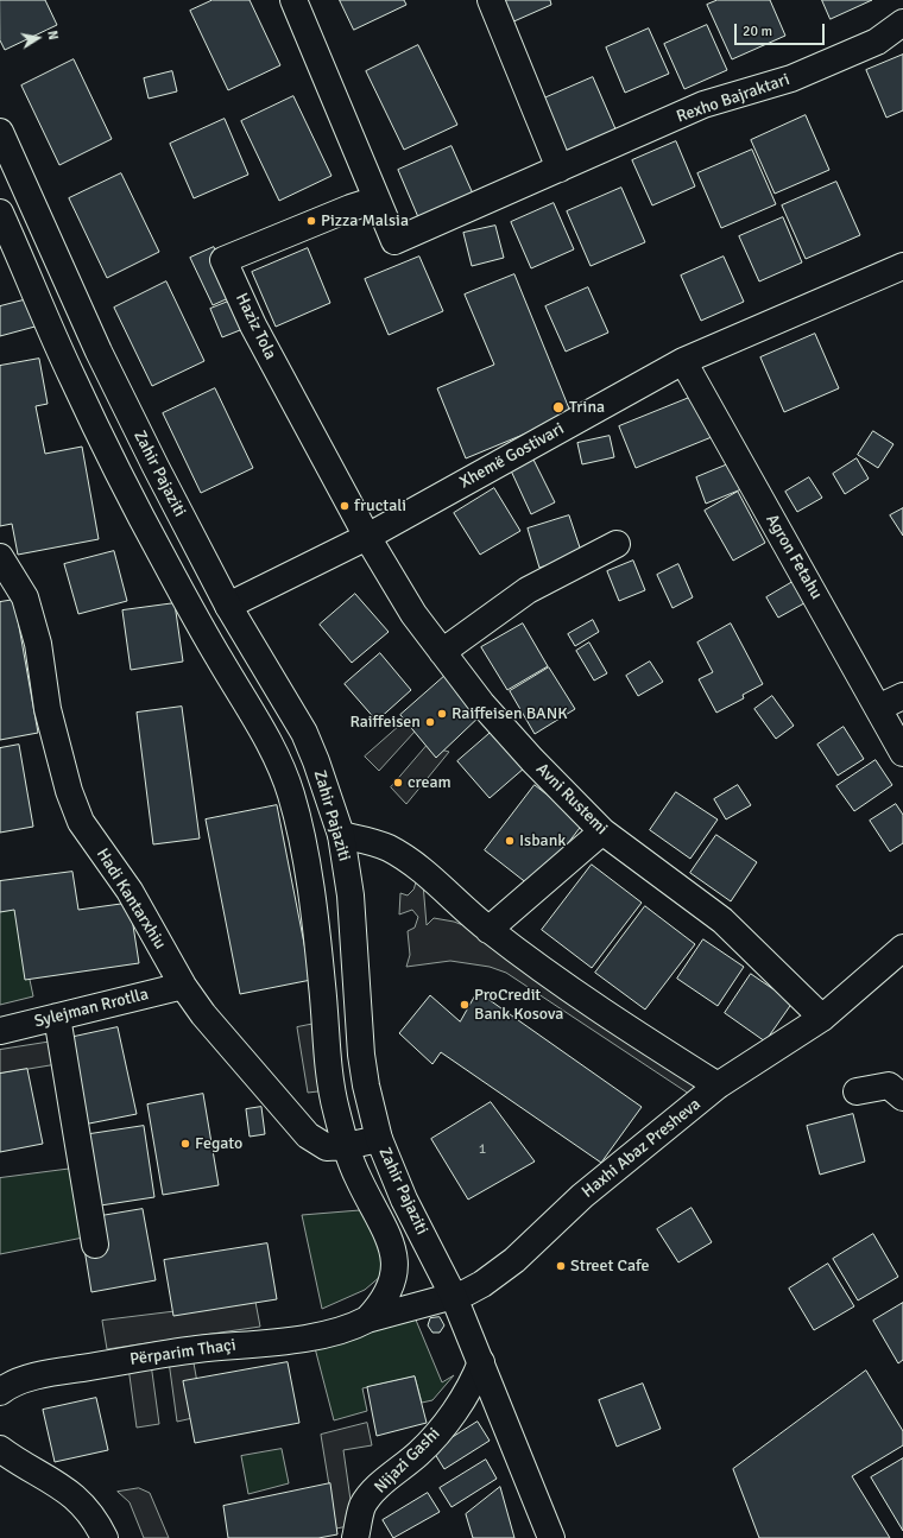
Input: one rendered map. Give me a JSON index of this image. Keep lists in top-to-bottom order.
{
  "streets": {
    "street": [
      "Rexho Bajraktari",
      "Haziz Tola",
      "Xhemë Gostivari",
      "Zahir Pajaziti",
      "Agron Fetahu",
      "Avni Rustemi",
      "Hadi Kantarxhiu",
      "Sylejman Rrotlla",
      "Haxhi Abaz Presheva",
      "Përparim Thaçi",
      "Nijazi Gashi"
    ]
  },
  "crossings": [
    ["Rexho Bajraktari", "Haziz Tola"],
    ["Haziz Tola", "Xhemë Gostivari"],
    ["Haziz Tola", "Avni Rustemi"],
    ["Xhemë Gostivari", "Zahir Pajaziti"],
    ["Xhemë Gostivari", "Agron Fetahu"],
    ["Xhemë Gostivari", "Avni Rustemi"],
    ["Zahir Pajaziti", "Hadi Kantarxhiu"],
    ["Zahir Pajaziti", "Haxhi Abaz Presheva"],
    ["Zahir Pajaziti", "Përparim Thaçi"],
    ["Zahir Pajaziti", "Nijazi Gashi"],
    ["Avni Rustemi", "Haxhi Abaz Presheva"],
    ["Hadi Kantarxhiu", "Sylejman Rrotlla"],
    ["Haxhi Abaz Presheva", "Përparim Thaçi"]
  ],
  "places": [
    "Pizza Malsia",
    "Trina",
    "fructali",
    "Raiffeisen BANK",
    "Raiffeisen",
    "cream",
    "Isbank",
    "ProCredit Bank Kosova",
    "Fegato",
    "Street Cafe"
  ],
  "house_numbers": ["1"],
  "scale_bar": "20 m",
  "north": "right"
}
